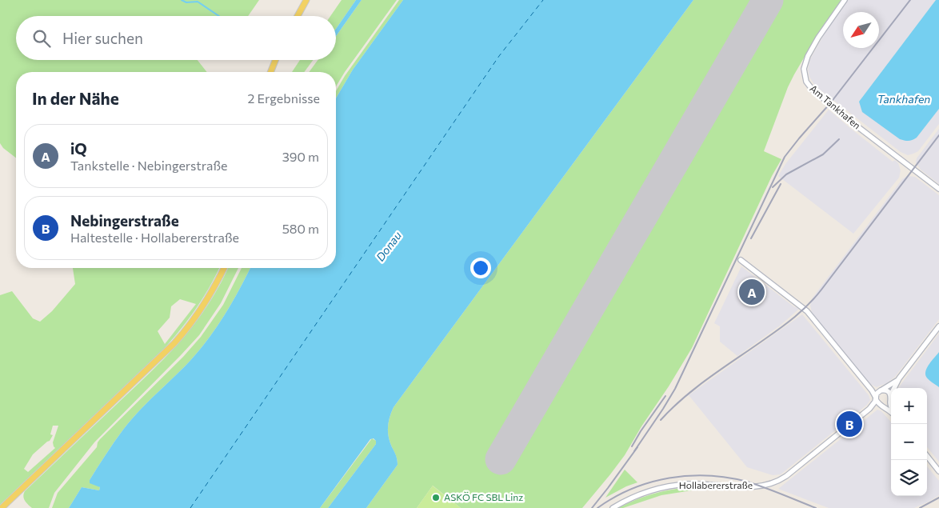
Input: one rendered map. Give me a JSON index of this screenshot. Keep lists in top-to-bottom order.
{
  "streets": {
    "street": ["Am Tankhafen", "Hollabererstraße"]
  },
  "water": ["Tankhafen", "Donau"],
  "places": ["ASKÖ FC SBL Linz"],
  "north": "bottom left",
  "page": {
    "search": "Hier suchen",
    "heading": ["In der Nähe", "2 Ergebnisse"],
    "list": [
      {
        "mark": "A",
        "name": "iQ",
        "note": "Tankstelle · Nebingerstraße",
        "value": "390 m"
      },
      {
        "mark": "B",
        "name": "Nebingerstraße",
        "note": "Haltestelle · Hollabererstraße",
        "value": "580 m"
      }
    ],
    "pins": ["A", "B"],
    "map_buttons": ["+", "−"]
  }
}
